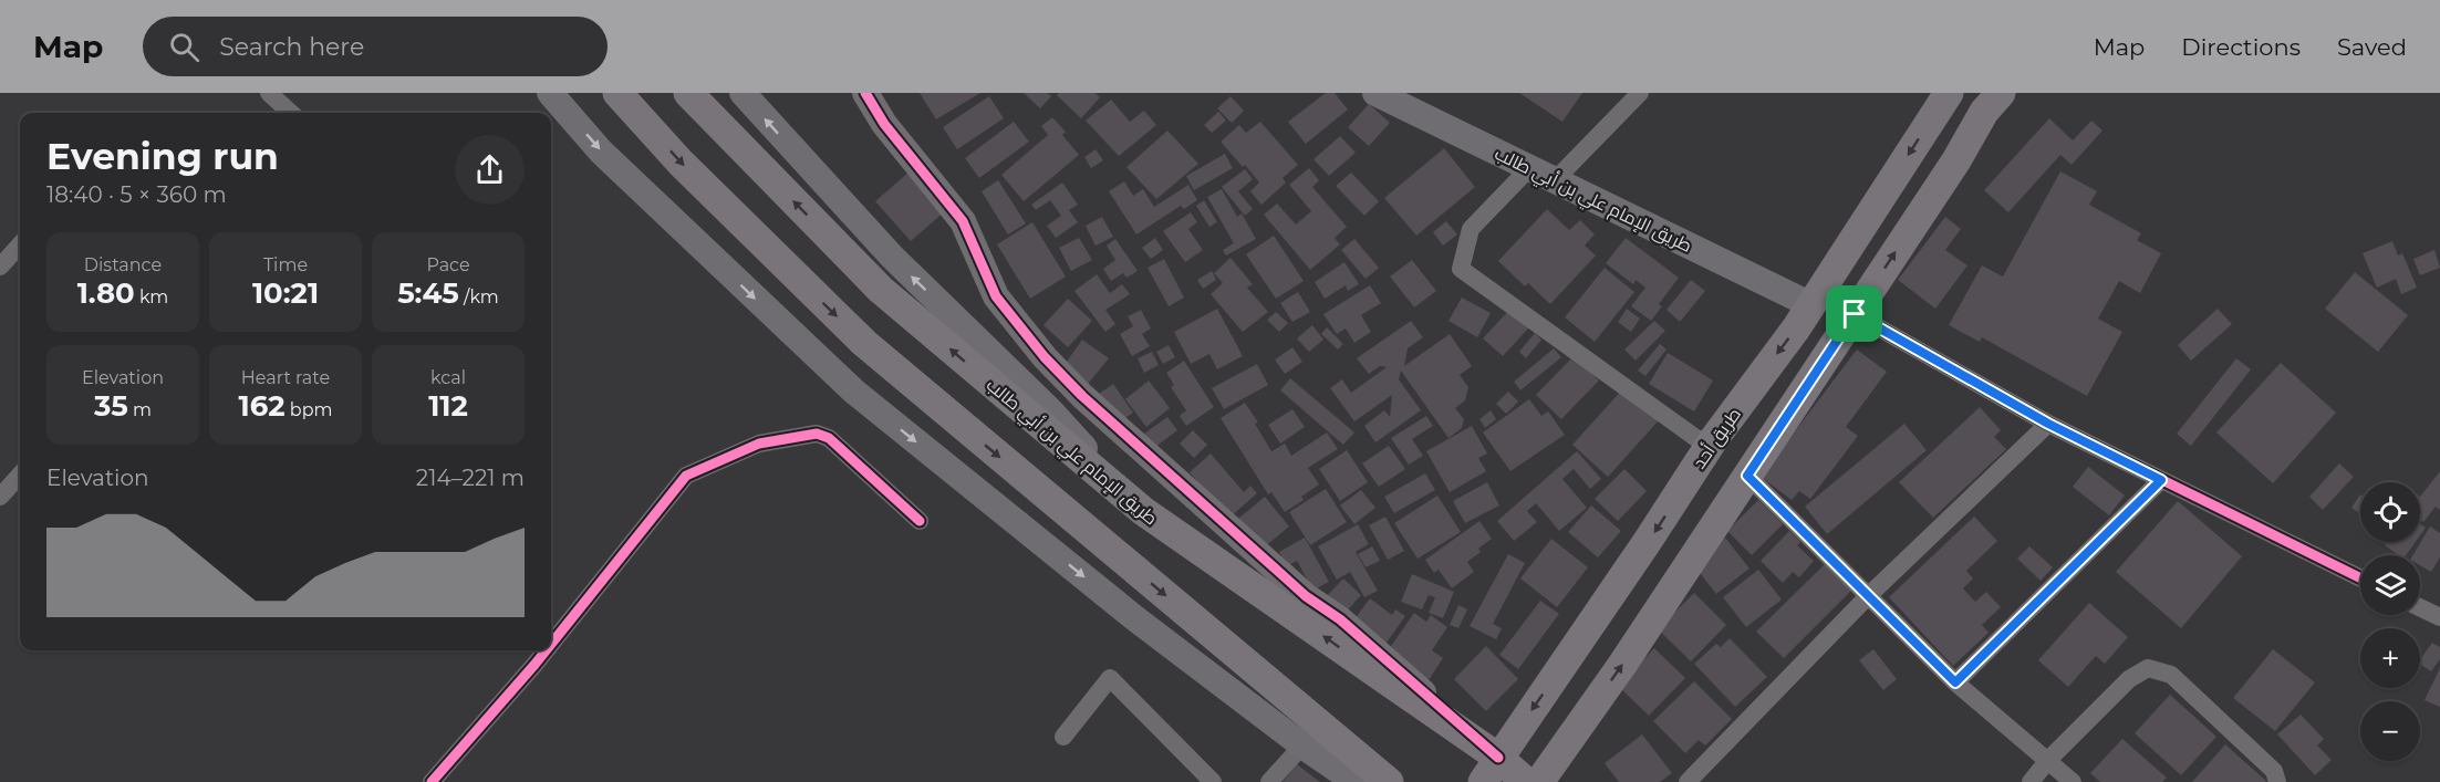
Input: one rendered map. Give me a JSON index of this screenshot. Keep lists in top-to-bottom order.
{
  "streets": {
    "main road": ["طريق الإمام علي بن أبي طالب", "طريق أحد"]
  },
  "crossings": [
    ["طريق الإمام علي بن أبي طالب", "طريق أحد"]
  ],
  "page": {
    "header": "Map",
    "search": "Search here",
    "nav": ["Map", "Directions", "Saved"],
    "heading": ["Evening run", "18:40 · 5 × 360 m"],
    "stats": [
      ["Distance", "1.80 km"],
      ["Time", "10:21"],
      ["Pace", "5:45 /km"],
      ["Elevation", "35 m"],
      ["Heart rate", "162 bpm"],
      ["kcal", "112"]
    ],
    "chart": ["Elevation", "214–221 m"],
    "map_buttons": ["+", "−"]
  }
}
